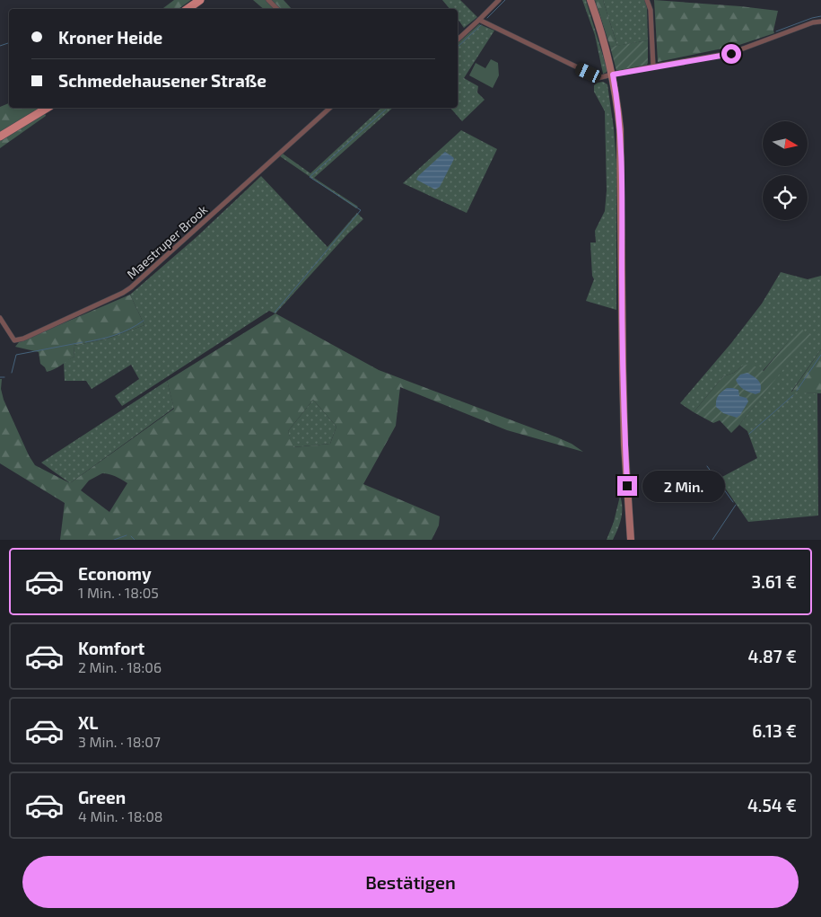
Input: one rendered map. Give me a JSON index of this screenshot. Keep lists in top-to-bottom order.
{
  "streets": {
    "street": ["Maestruper Brook"]
  },
  "north": "right",
  "page": {
    "banner": ["Kroner Heide", "Schmedehausener Straße"],
    "bubble": "2 Min.",
    "list": [
      {
        "name": "Economy",
        "note": "1 Min. · 18:05",
        "value": "3.61 €"
      },
      {
        "name": "Komfort",
        "note": "2 Min. · 18:06",
        "value": "4.87 €"
      },
      {
        "name": "XL",
        "note": "3 Min. · 18:07",
        "value": "6.13 €"
      },
      {
        "name": "Green",
        "note": "4 Min. · 18:08",
        "value": "4.54 €"
      }
    ],
    "buttons": "Bestätigen"
  }
}
